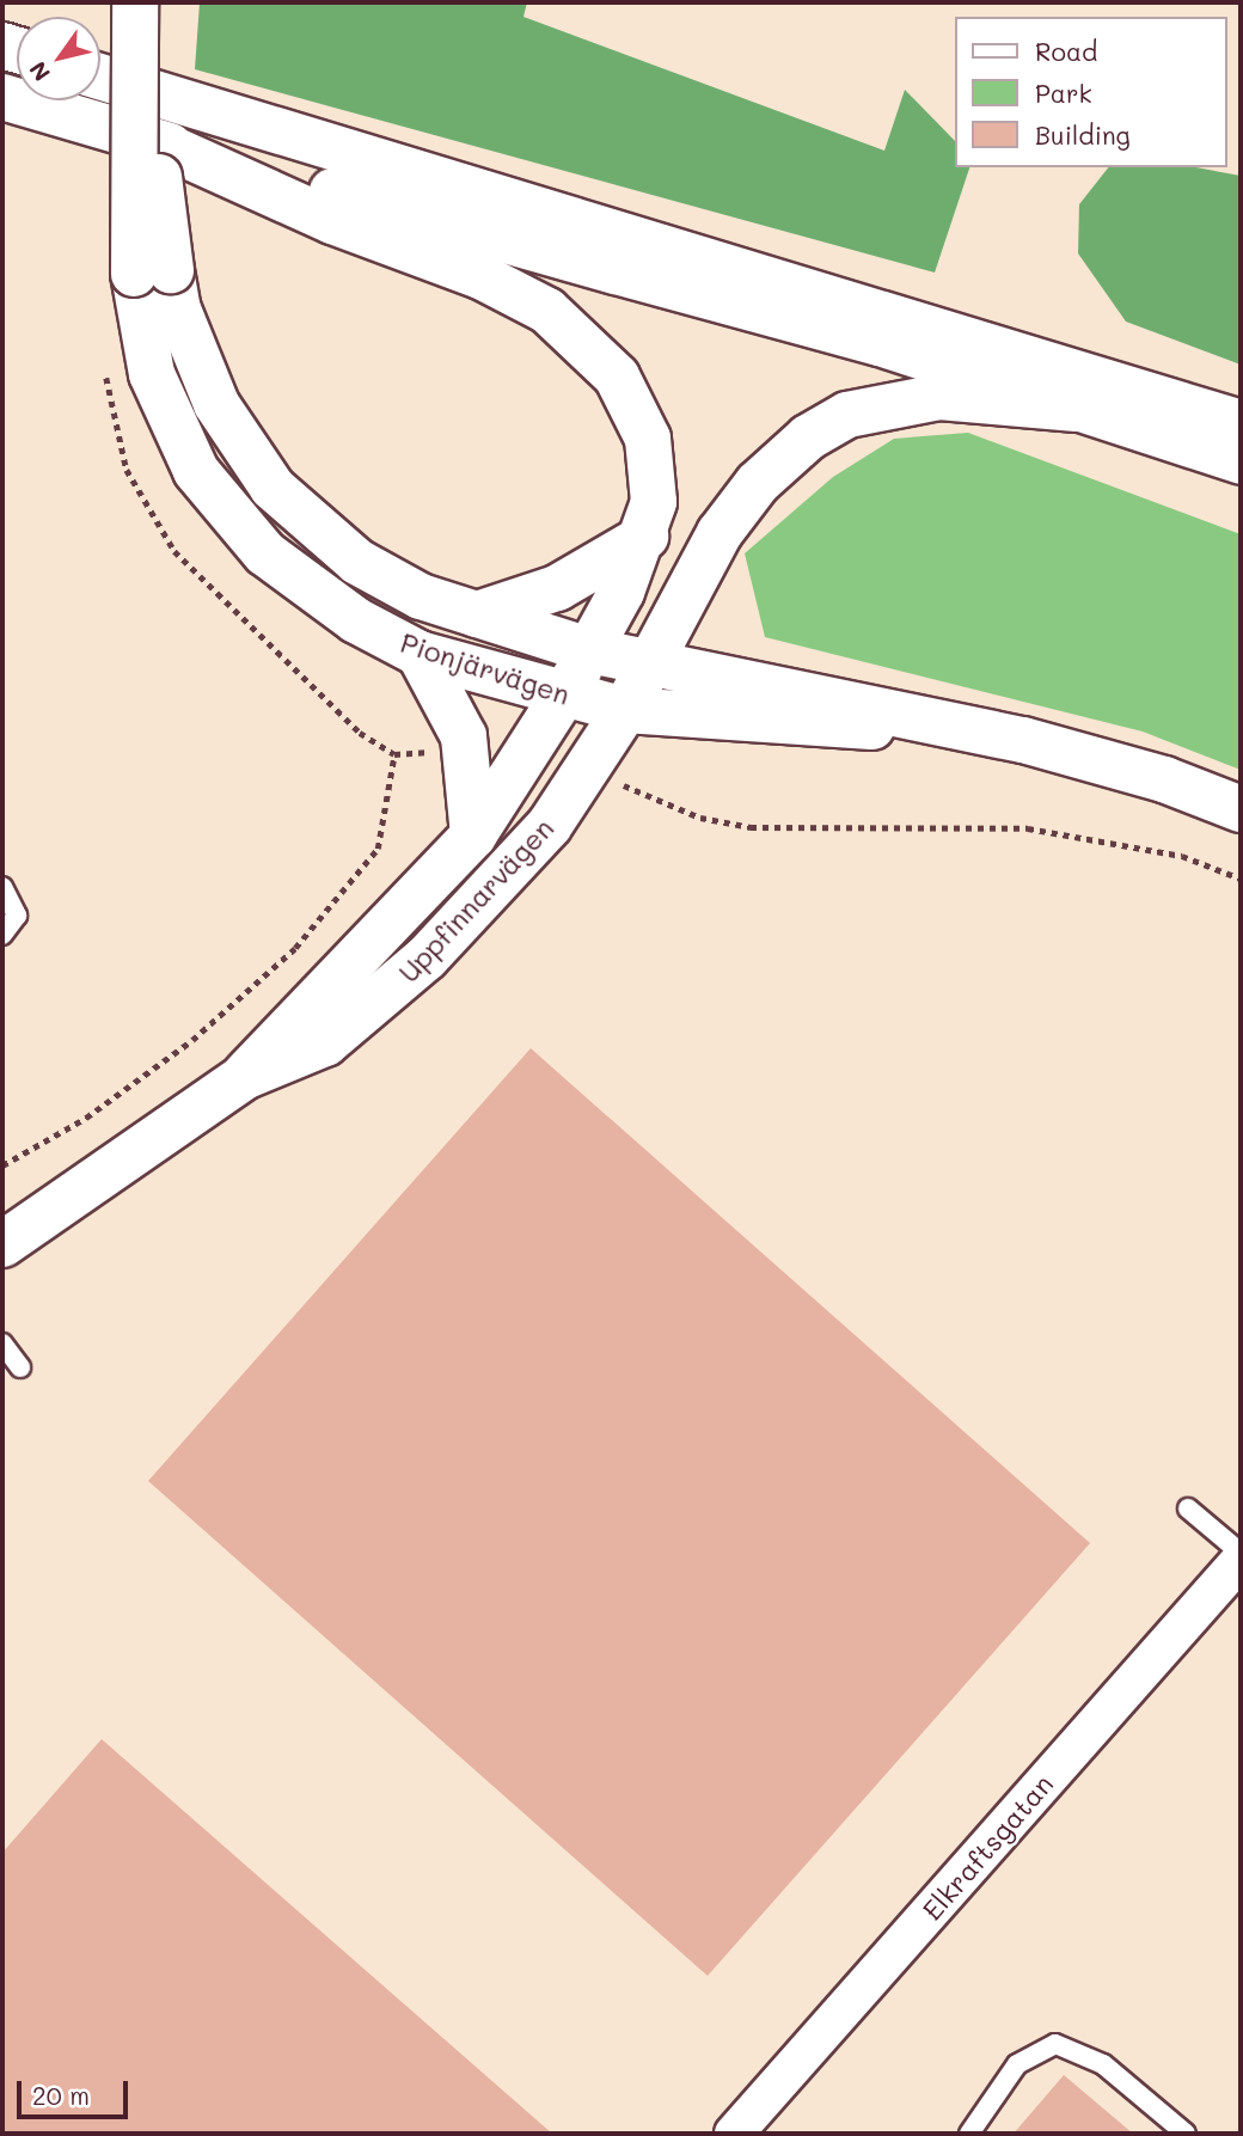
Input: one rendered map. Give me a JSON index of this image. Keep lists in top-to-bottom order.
{
  "streets": {
    "main road": ["Pionjärvägen", "Uppfinnarvägen"],
    "street": ["Elkraftsgatan"]
  },
  "crossings": [
    ["Pionjärvägen", "Uppfinnarvägen"]
  ],
  "legend": ["Road", "Park", "Building"],
  "scale_bar": "20 m",
  "north": "bottom left"
}
